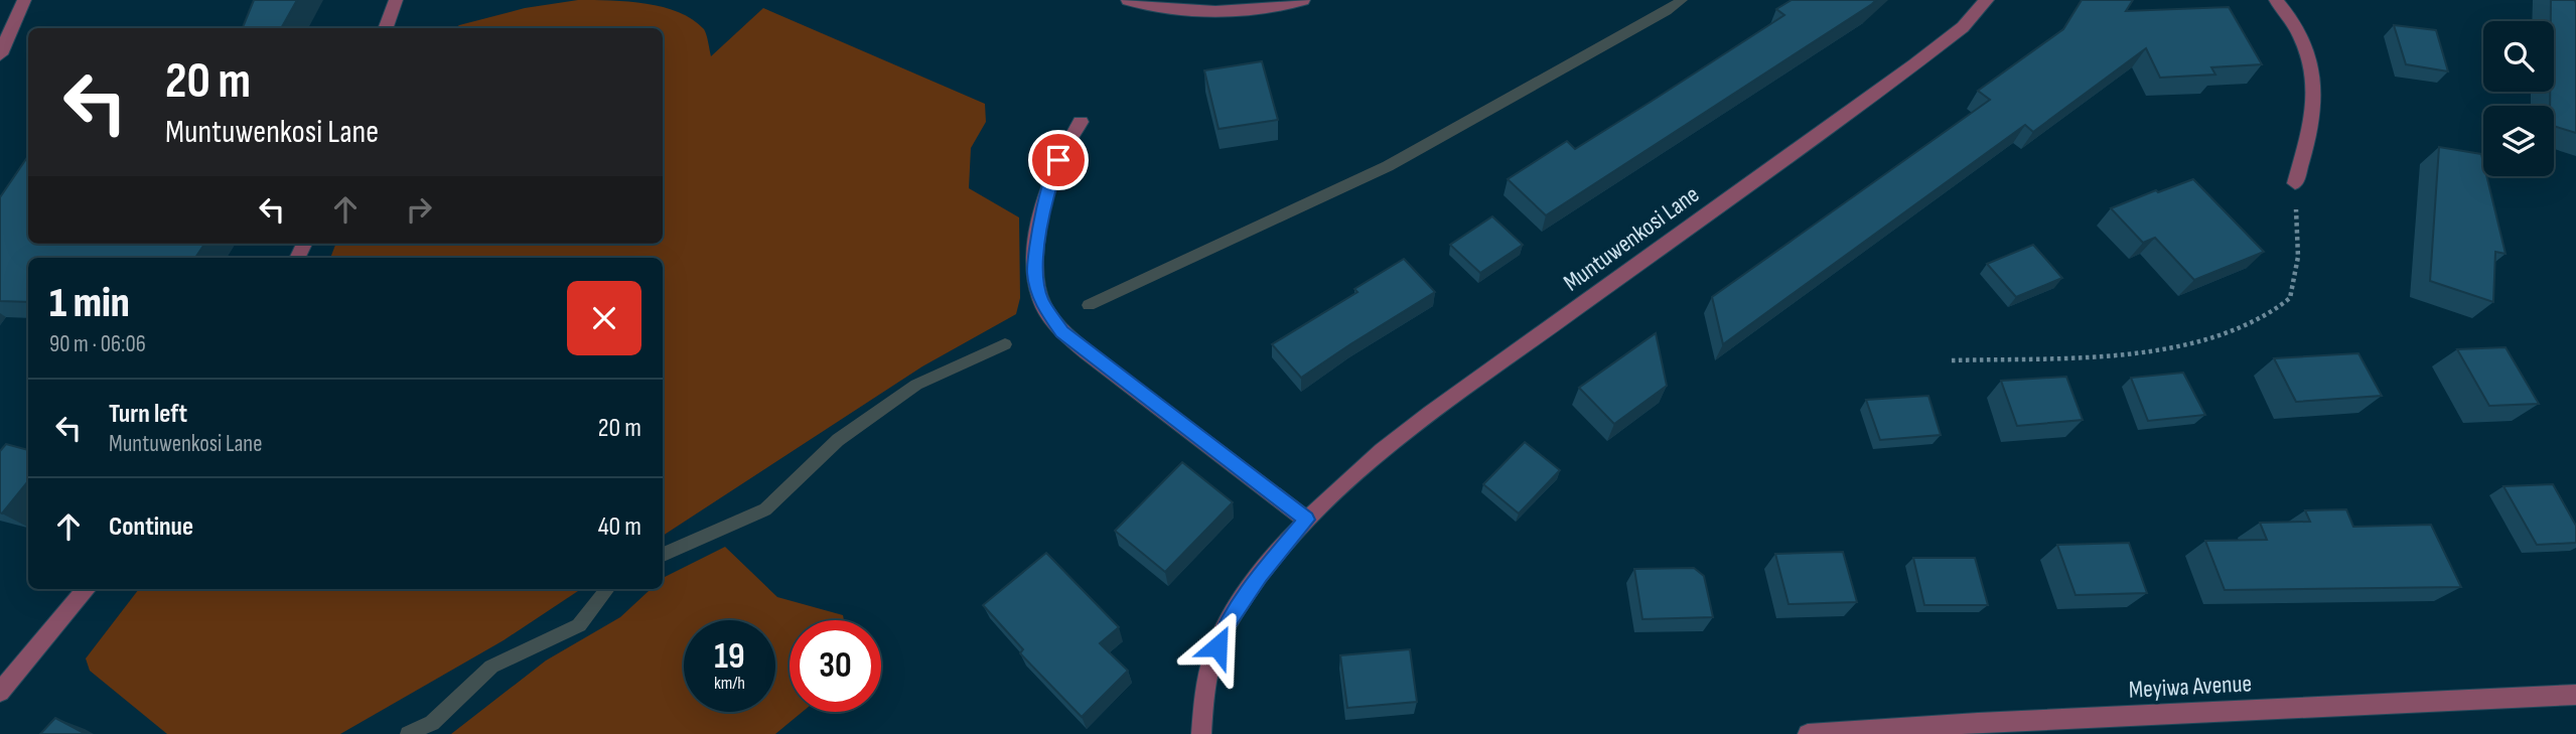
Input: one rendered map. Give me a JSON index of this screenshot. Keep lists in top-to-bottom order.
{
  "streets": {
    "street": ["Muntuwenkosi Lane", "Meyiwa Avenue"]
  },
  "page": {
    "turn": ["20 m", "Muntuwenkosi Lane"],
    "heading": ["1 min", "90 m · 06:06"],
    "list": [
      {
        "name": "Turn left",
        "note": "Muntuwenkosi Lane",
        "value": "20 m"
      },
      {
        "name": "Continue",
        "value": "40 m"
      }
    ],
    "speed": "19 km/h",
    "limit": "30"
  }
}
